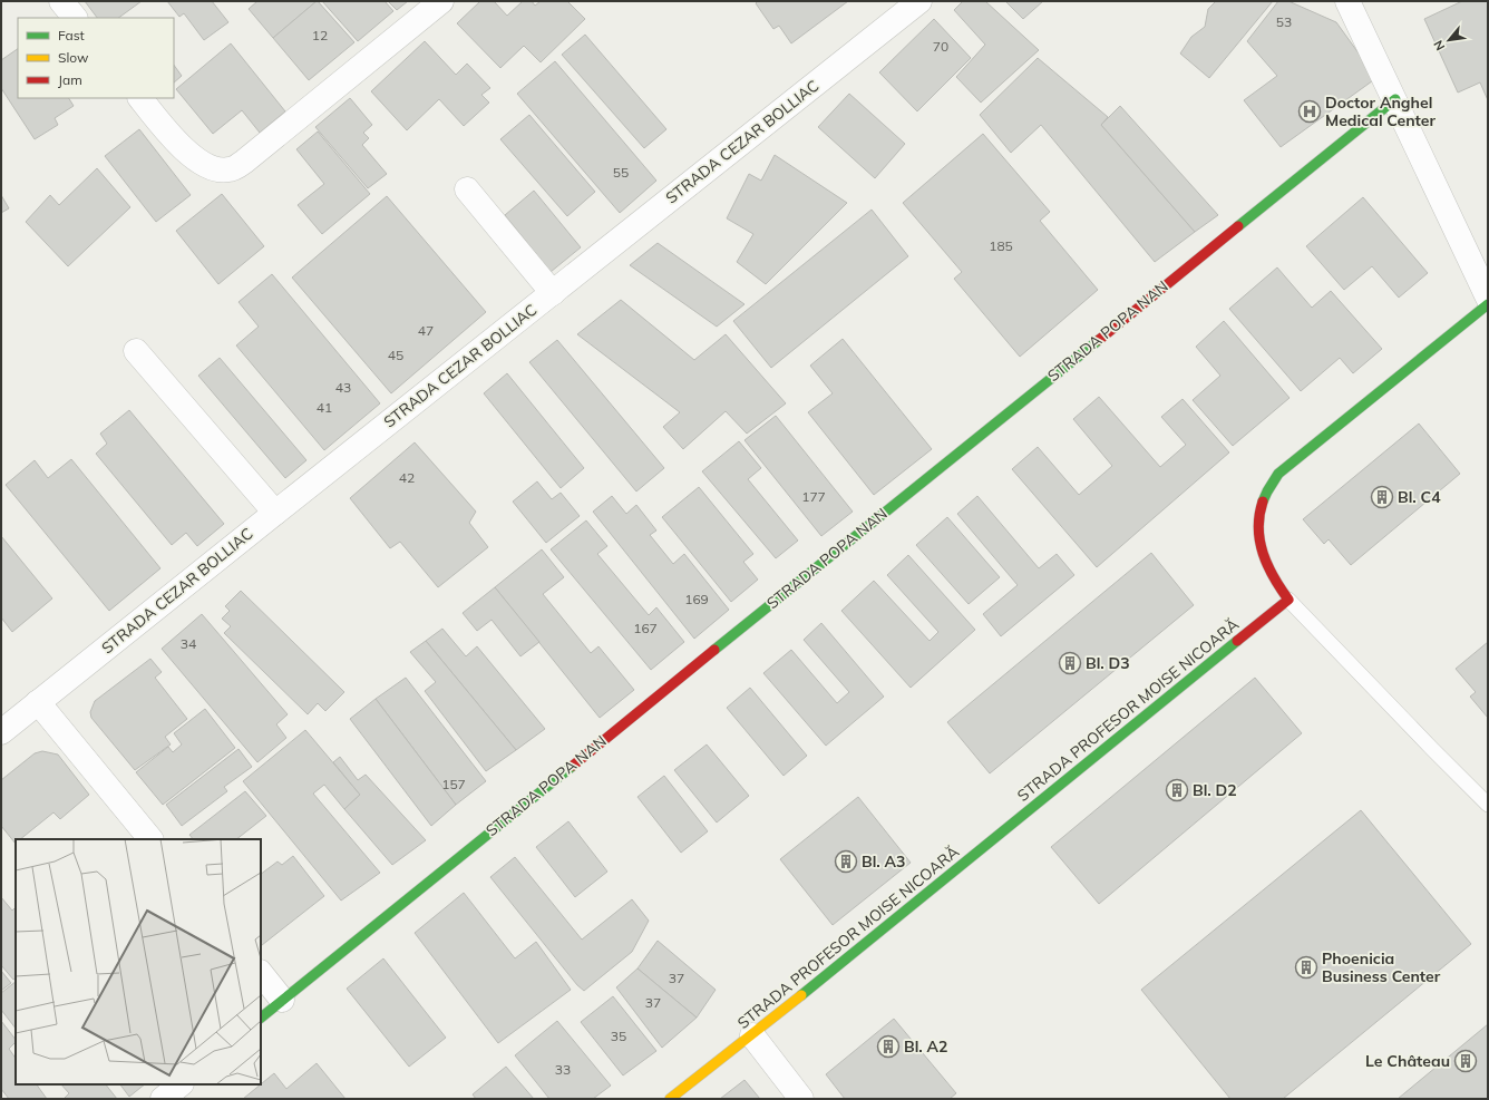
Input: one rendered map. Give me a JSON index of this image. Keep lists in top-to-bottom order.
{
  "streets": {
    "street": ["STRADA CEZAR BOLLIAC", "STRADA POPA NAN", "STRADA PROFESOR MOISE NICOARĂ"]
  },
  "places": {
    "hospital": ["Doctor Anghel Medical Center"],
    "building": [
      "Bl. C4",
      "Bl. D3",
      "Bl. D2",
      "Bl. A3",
      "Phoenicia Business Center",
      "Bl. A2",
      "Le Château"
    ]
  },
  "house_numbers": [
    "53",
    "12",
    "70",
    "55",
    "185",
    "47",
    "45",
    "43",
    "41",
    "42",
    "177",
    "169",
    "167",
    "34",
    "157",
    "37",
    "37",
    "35",
    "33"
  ],
  "legend": ["Fast", "Slow", "Jam"],
  "north": "bottom left"
}
